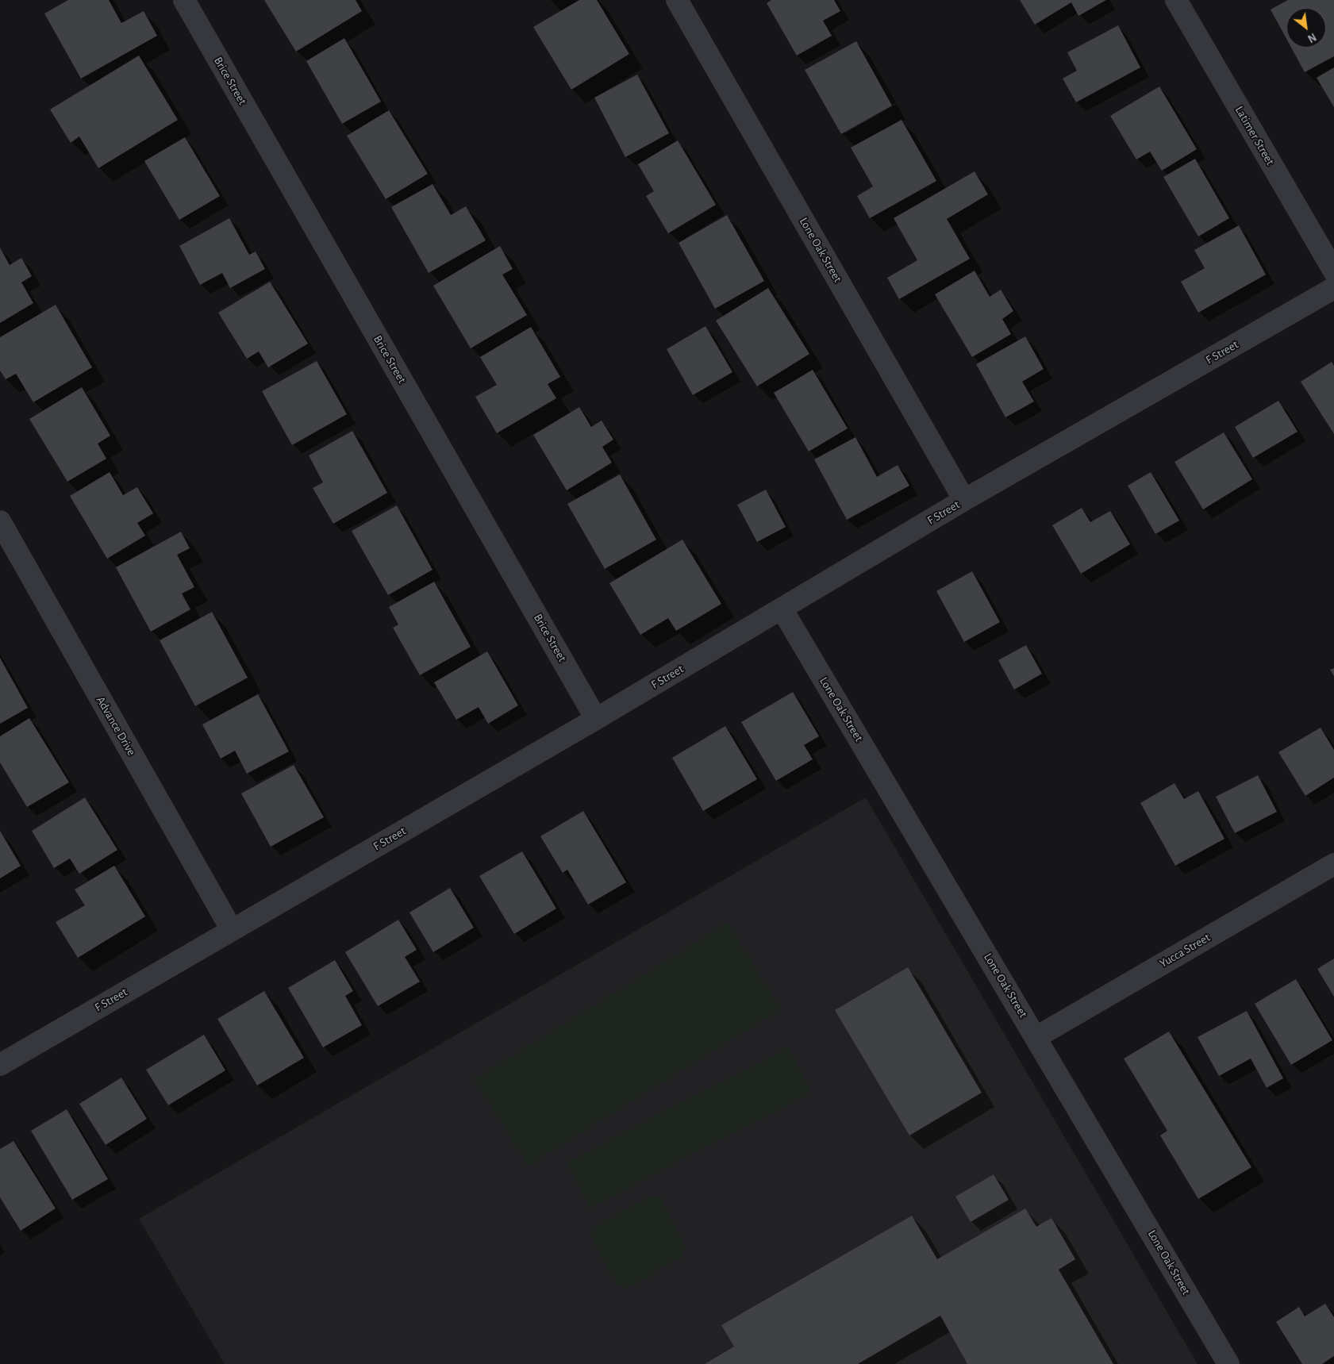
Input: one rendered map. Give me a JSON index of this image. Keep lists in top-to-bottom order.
{
  "streets": {
    "street": [
      "Brice Street",
      "Latimer Street",
      "Lone Oak Street",
      "F Street",
      "Advance Drive",
      "Yucca Street"
    ]
  },
  "crossings": [
    ["Brice Street", "F Street"],
    ["Lone Oak Street", "F Street"],
    ["Lone Oak Street", "Yucca Street"],
    ["F Street", "Advance Drive"]
  ],
  "north": "bottom right"
}
